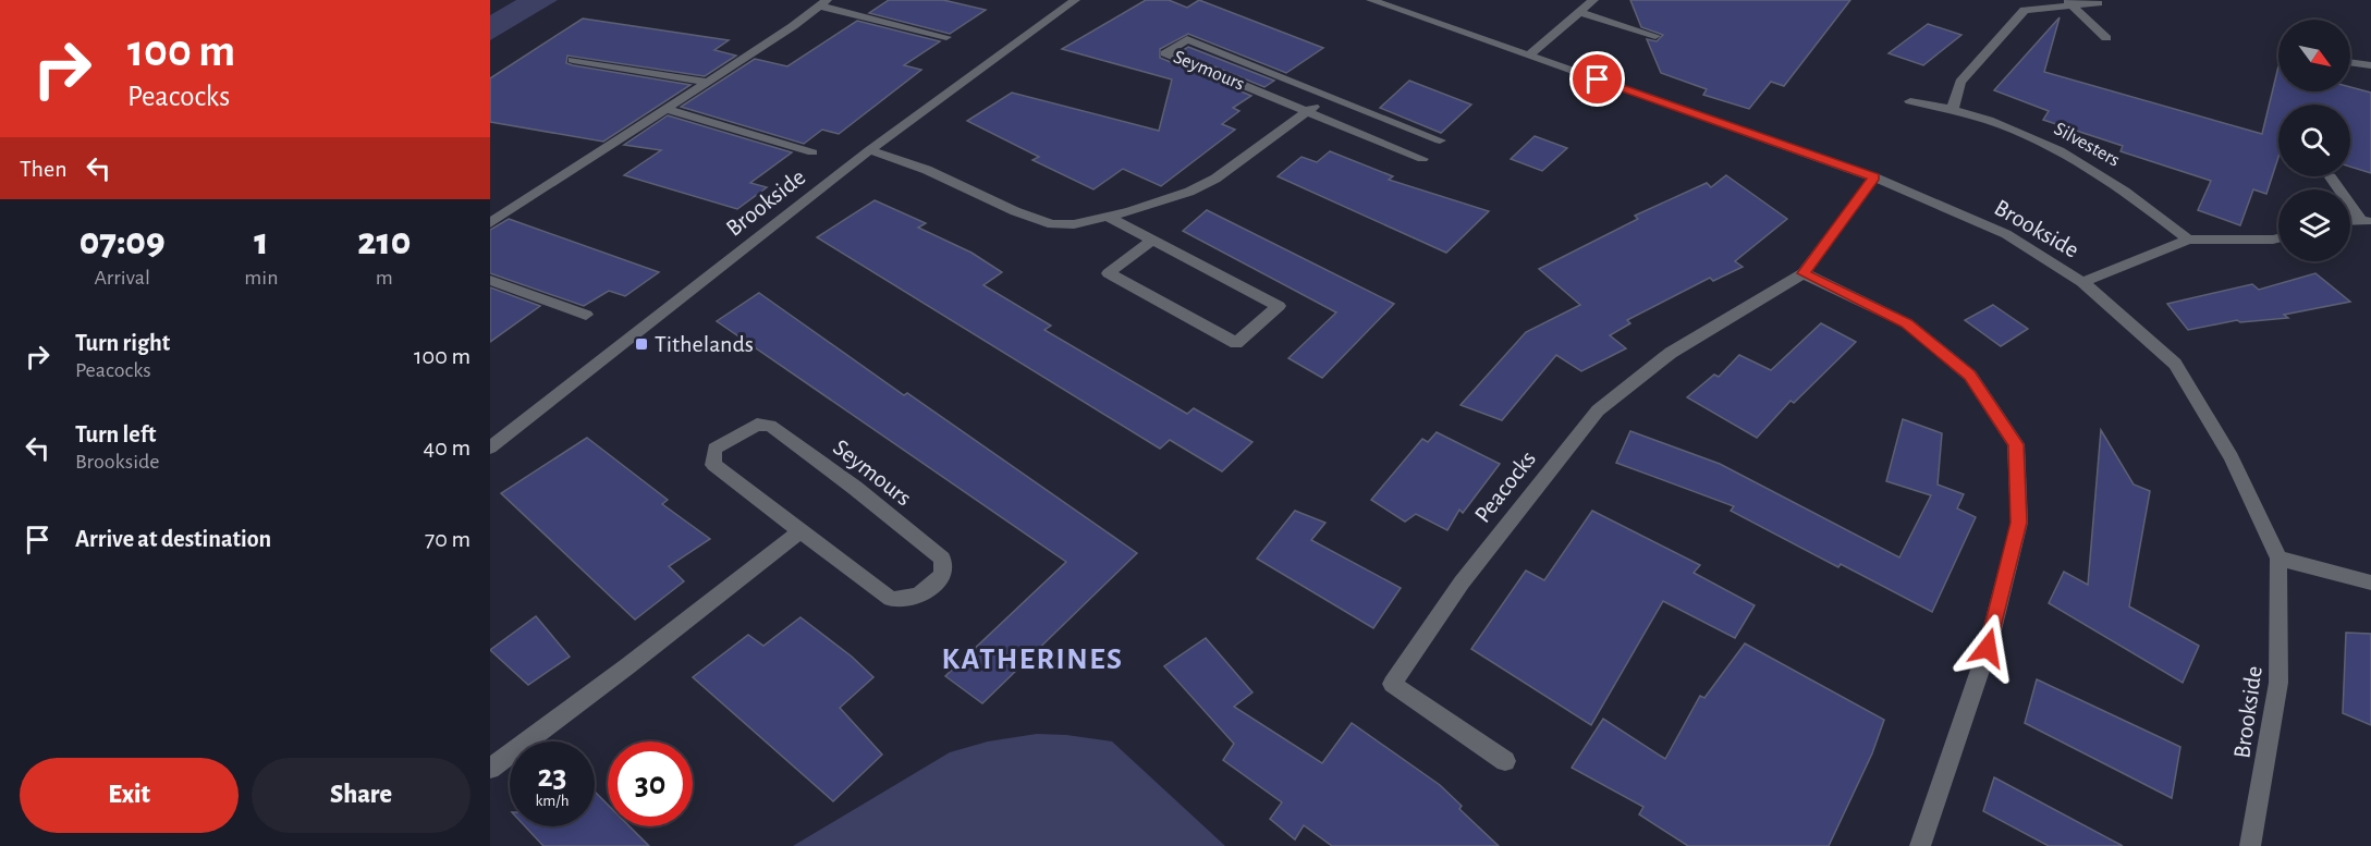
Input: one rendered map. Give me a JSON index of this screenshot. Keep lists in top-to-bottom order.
{
  "streets": {
    "street": [
      "Seymours",
      "Silvesters",
      "Brookside",
      "Peacocks"
    ]
  },
  "crossings": [
    ["Brookside", "Peacocks"]
  ],
  "districts": ["KATHERINES"],
  "places": {
    "transit": ["Tithelands"]
  },
  "north": "bottom right",
  "page": {
    "turn": ["100 m", "Peacocks"],
    "then": "Then",
    "eta": [
      "07:09",
      "Arrival",
      "1",
      "min",
      "210",
      "m"
    ],
    "list": [
      {
        "name": "Turn right",
        "note": "Peacocks",
        "value": "100 m"
      },
      {
        "name": "Turn left",
        "note": "Brookside",
        "value": "40 m"
      },
      {
        "name": "Arrive at destination",
        "value": "70 m"
      }
    ],
    "speed": "23 km/h",
    "limit": "30",
    "buttons": ["Exit", "Share"]
  }
}
